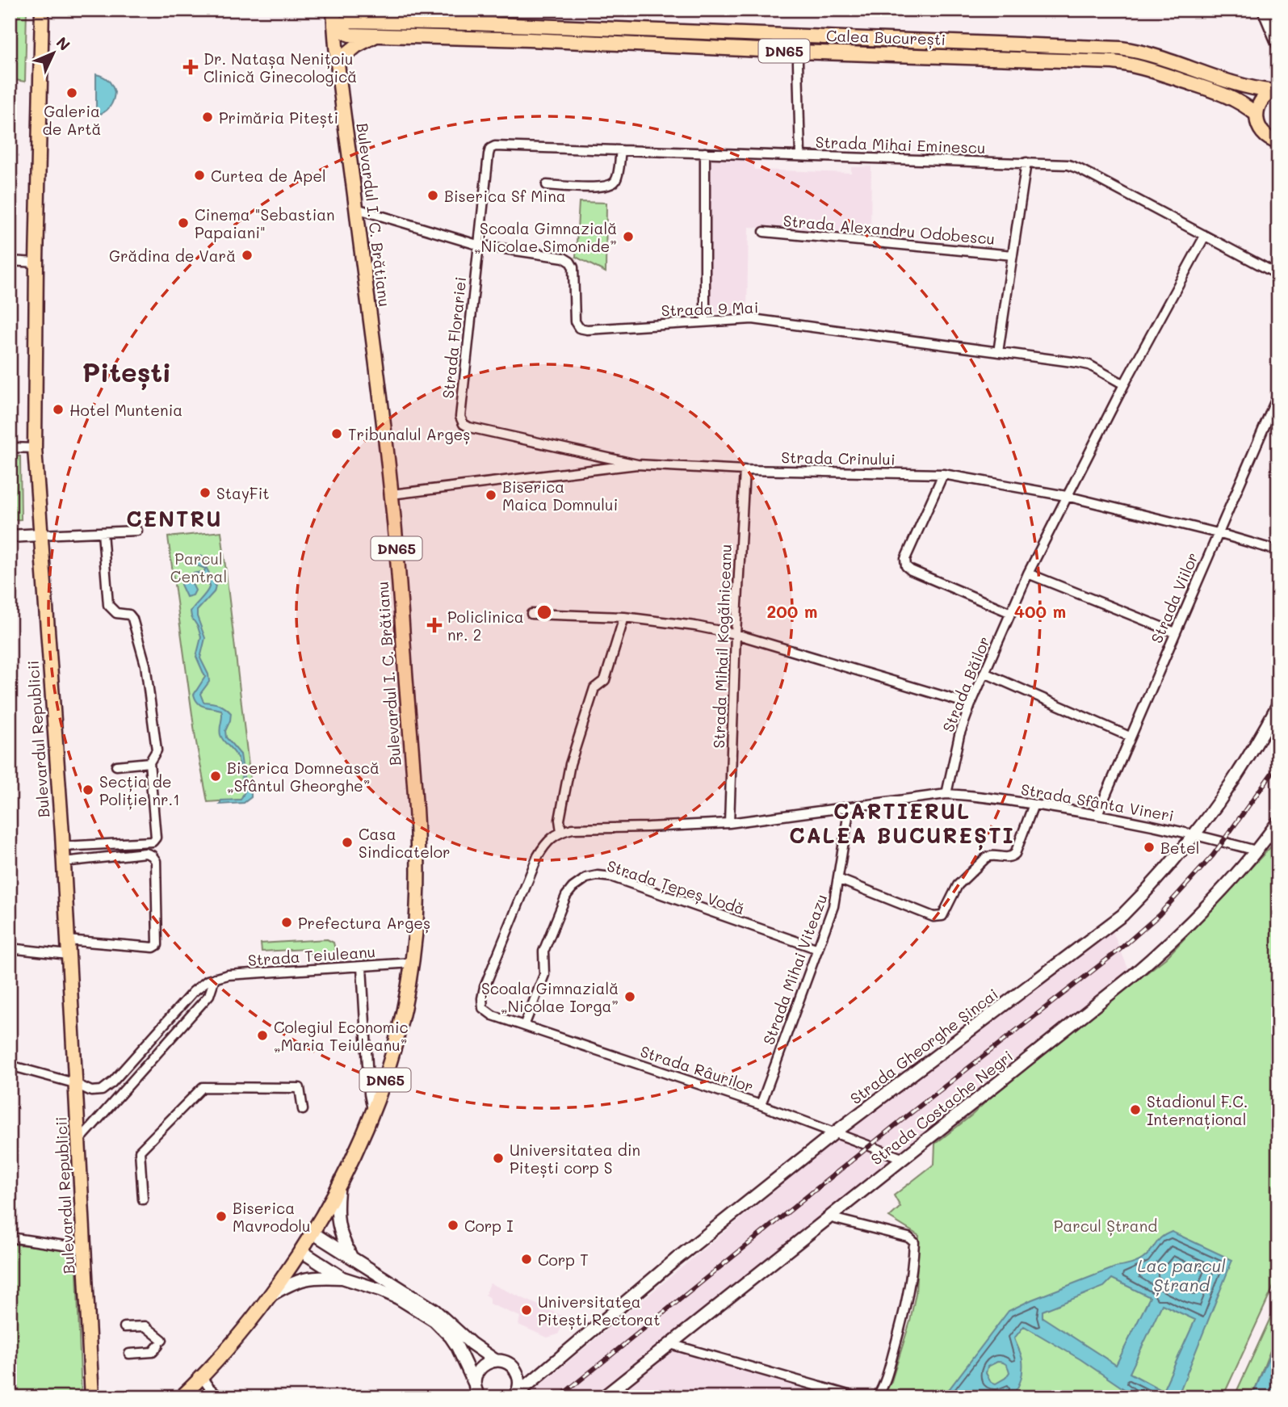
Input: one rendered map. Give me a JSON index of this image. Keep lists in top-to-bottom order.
{
  "streets": {
    "main road": [
      "Calea București",
      "DN65",
      "Bulevardul I. C. Brătianu",
      "Bulevardul Republicii",
      "Strada Gheorghe Șincai",
      "Strada Costache Negri"
    ],
    "street": [
      "Strada Mihai Eminescu",
      "Strada Alexandru Odobescu",
      "Strada 9 Mai",
      "Strada Florariei",
      "Strada Crinului",
      "Strada Viilor",
      "Strada Mihail Kogălniceanu",
      "Strada Băilor",
      "Strada Sfânta Vineri",
      "Strada Țepeș Vodă",
      "Strada Teiuleanu",
      "Strada Mihai Viteazu",
      "Strada Râurilor"
    ]
  },
  "crossings": [
    ["Calea București", "DN65"],
    ["Calea București", "Bulevardul I. C. Brătianu"],
    ["DN65", "Bulevardul I. C. Brătianu"],
    ["Strada Mihai Eminescu", "Strada Florariei"],
    ["Strada Mihai Eminescu", "Strada Băilor"],
    ["Bulevardul I. C. Brătianu", "Strada 9 Mai"],
    ["Bulevardul I. C. Brătianu", "Strada Crinului"],
    ["Bulevardul I. C. Brătianu", "Strada Teiuleanu"],
    ["Strada 9 Mai", "Strada Florariei"],
    ["Strada 9 Mai", "Strada Băilor"],
    ["Strada Florariei", "Strada Crinului"],
    ["Strada Crinului", "Strada Viilor"],
    ["Strada Crinului", "Strada Mihail Kogălniceanu"],
    ["Strada Crinului", "Strada Băilor"],
    ["Strada Viilor", "Strada Sfânta Vineri"],
    ["Strada Mihail Kogălniceanu", "Strada Sfânta Vineri"],
    ["Strada Băilor", "Strada Sfânta Vineri"],
    ["Strada Sfânta Vineri", "Strada Mihai Viteazu"],
    ["Strada Sfânta Vineri", "Strada Gheorghe Șincai"],
    ["Strada Sfânta Vineri", "Strada Râurilor"],
    ["Strada Sfânta Vineri", "Strada Costache Negri"],
    ["Strada Țepeș Vodă", "Strada Mihai Viteazu"],
    ["Strada Țepeș Vodă", "Strada Râurilor"],
    ["Strada Mihai Viteazu", "Strada Râurilor"],
    ["Strada Gheorghe Șincai", "Strada Râurilor"],
    ["Strada Râurilor", "Strada Costache Negri"]
  ],
  "districts": ["Pitești", "CENTRU", "CARTIERUL CALEA BUCUREȘTI"],
  "water": ["Lac parcul Ștrand"],
  "parks": ["Parcul Central", "Parcul Ștrand"],
  "places": {
    "health": ["Dr. Natașa Nenițoiu Clinică Ginecologică", "Policlinica nr. 2"],
    "other": [
      "Galeria de Artă",
      "Primăria Pitești",
      "Curtea de Apel",
      "Biserica Sf Mina",
      "Cinema \"Sebastian Papaiani\"",
      "Școala Gimnazială „Nicolae Simonide”",
      "Grădina de Vară",
      "Hotel Muntenia",
      "Tribunalul Argeș",
      "StayFit",
      "Biserica Maica Domnului",
      "Biserica Domnească „Sfântul Gheorghe”",
      "Secția de Poliție nr.1",
      "Casa Sindicatelor",
      "Betel",
      "Prefectura Argeș",
      "Școala Gimnazială „Nicolae Iorga”",
      "Colegiul Economic „Maria Teiuleanu”",
      "Stadionul F.C. Internațional",
      "Universitatea din Pitești corp S",
      "Biserica Mavrodolu",
      "Corp I",
      "Corp T",
      "Universitatea Pitești Rectorat"
    ]
  },
  "north": "top right",
  "rings": ["200 m", "400 m"]
}
